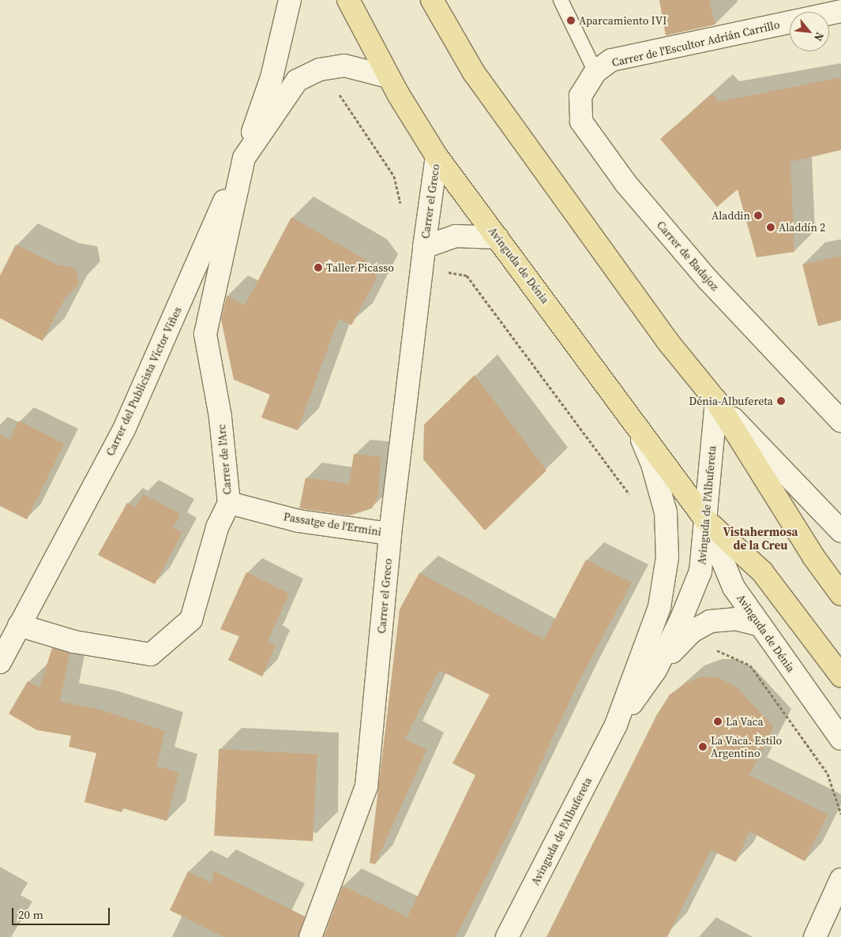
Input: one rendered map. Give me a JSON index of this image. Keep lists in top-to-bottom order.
{
  "streets": {
    "main road": ["Avinguda de Dénia"],
    "street": [
      "Carrer de l'Escultor Adrián Carrillo",
      "Carrer el Greco",
      "Carrer de Badajoz",
      "Carrer del Publicista Víctor Viñes",
      "Carrer de l'Arc",
      "Avinguda de l'Albufereta",
      "Passatge de l'Ermini"
    ]
  },
  "crossings": [
    ["Carrer de l'Escultor Adrián Carrillo", "Carrer de Badajoz"],
    ["Carrer el Greco", "Avinguda de Dénia"],
    ["Carrer el Greco", "Passatge de l'Ermini"],
    ["Avinguda de Dénia", "Carrer del Publicista Víctor Viñes"],
    ["Avinguda de Dénia", "Avinguda de l'Albufereta"],
    ["Carrer del Publicista Víctor Viñes", "Carrer de l'Arc"],
    ["Carrer de l'Arc", "Passatge de l'Ermini"]
  ],
  "districts": ["Vistahermosa de la Creu"],
  "places": [
    "Aparcamiento IVI",
    "Aladdin",
    "Aladdín 2",
    "Taller Picasso",
    "Dénia-Albufereta",
    "La Vaca",
    "La Vaca. Estilo Argentino"
  ],
  "scale_bar": "20 m",
  "north": "bottom right"
}
